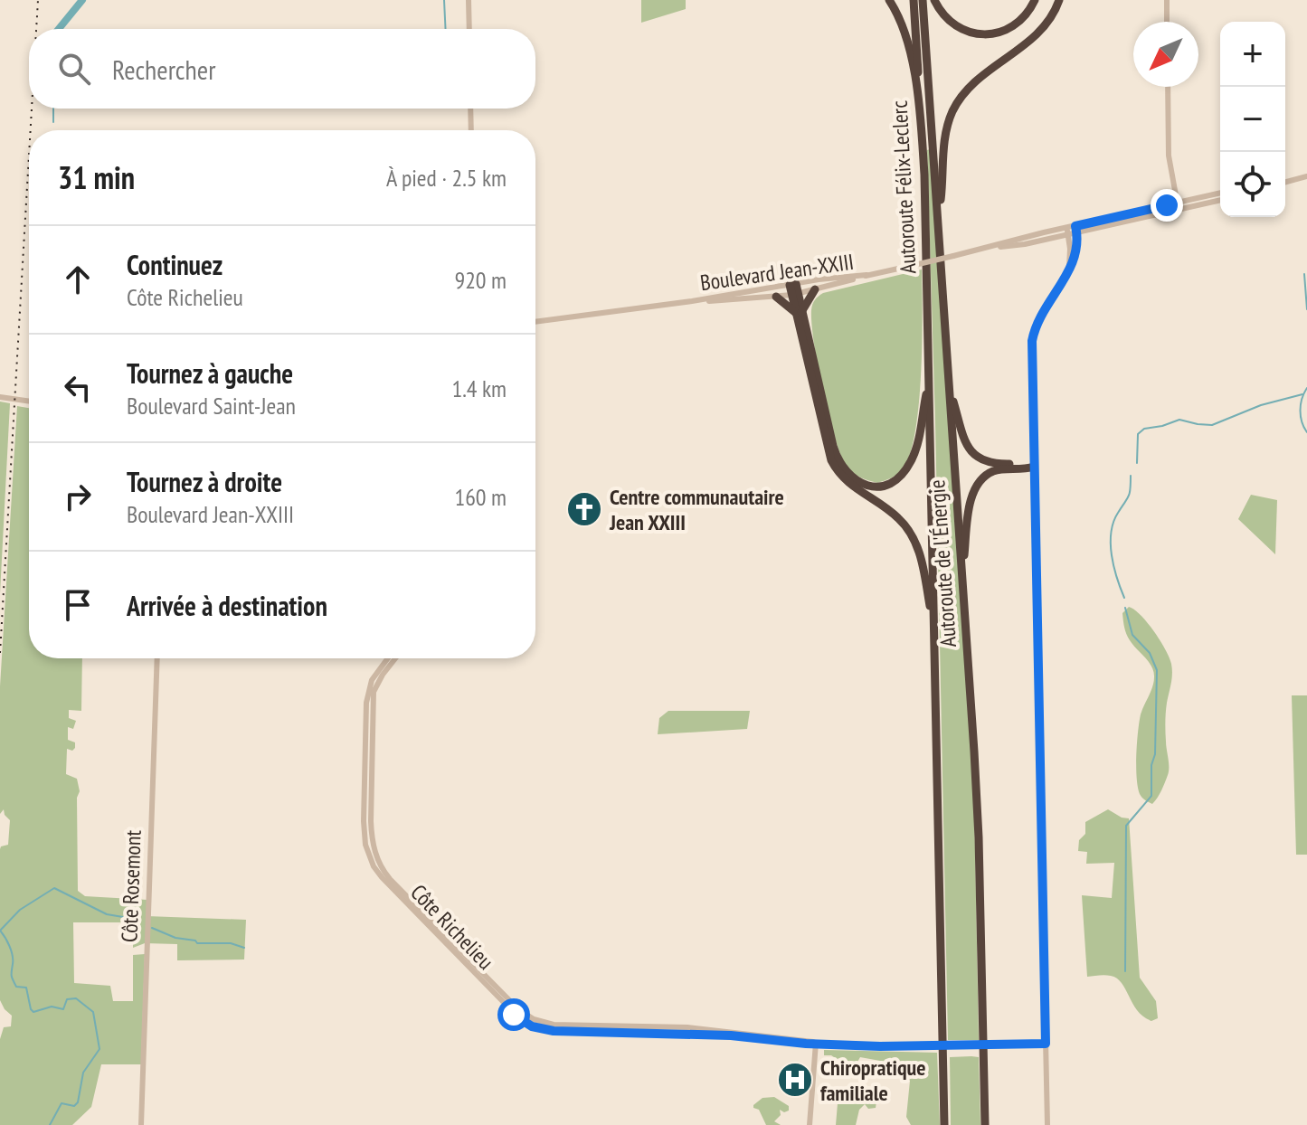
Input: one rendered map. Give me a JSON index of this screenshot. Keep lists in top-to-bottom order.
{
  "streets": {
    "highway": ["Autoroute Félix-Leclerc", "Autoroute de l'Énergie"],
    "street": ["Boulevard Jean-XXIII", "Côte Rosemont", "Côte Richelieu"]
  },
  "crossings": [
    ["Autoroute Félix-Leclerc", "Autoroute de l'Énergie"]
  ],
  "places": {
    "church": ["Centre communautaire Jean XXIII"],
    "hospital": ["Chiropratique familiale"]
  },
  "north": "bottom left",
  "page": {
    "map_buttons": ["+", "−"],
    "search": "Rechercher",
    "heading": ["31 min", "À pied · 2.5 km"],
    "list": [
      ["Continuez", "Côte Richelieu", "920 m"],
      ["Tournez à gauche", "Boulevard Saint-Jean", "1.4 km"],
      ["Tournez à droite", "Boulevard Jean-XXIII", "160 m"],
      "Arrivée à destination"
    ]
  }
}
